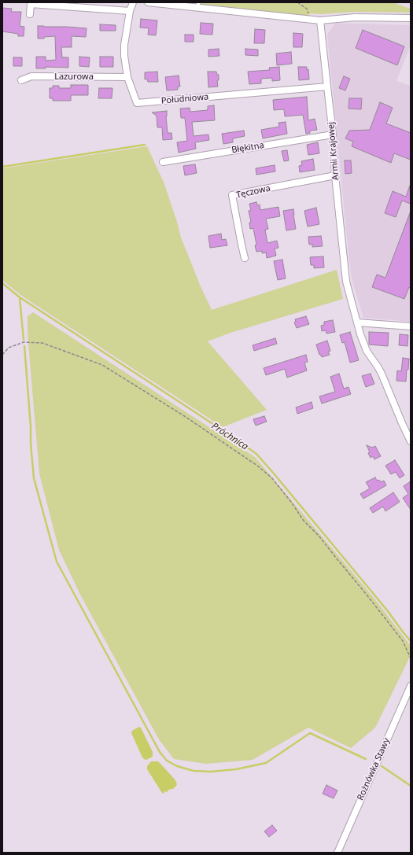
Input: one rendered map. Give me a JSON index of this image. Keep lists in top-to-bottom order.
{
  "streets": {
    "street": [
      "Lazurowa",
      "Południowa",
      "Błękitna",
      "Armii Krajowej",
      "Tęczowa",
      "Rożnówka Stawy"
    ]
  },
  "crossings": [
    ["Lazurowa", "Południowa"],
    ["Południowa", "Armii Krajowej"],
    ["Błękitna", "Armii Krajowej"],
    ["Armii Krajowej", "Tęczowa"]
  ],
  "water": ["Próchnica"]
}
